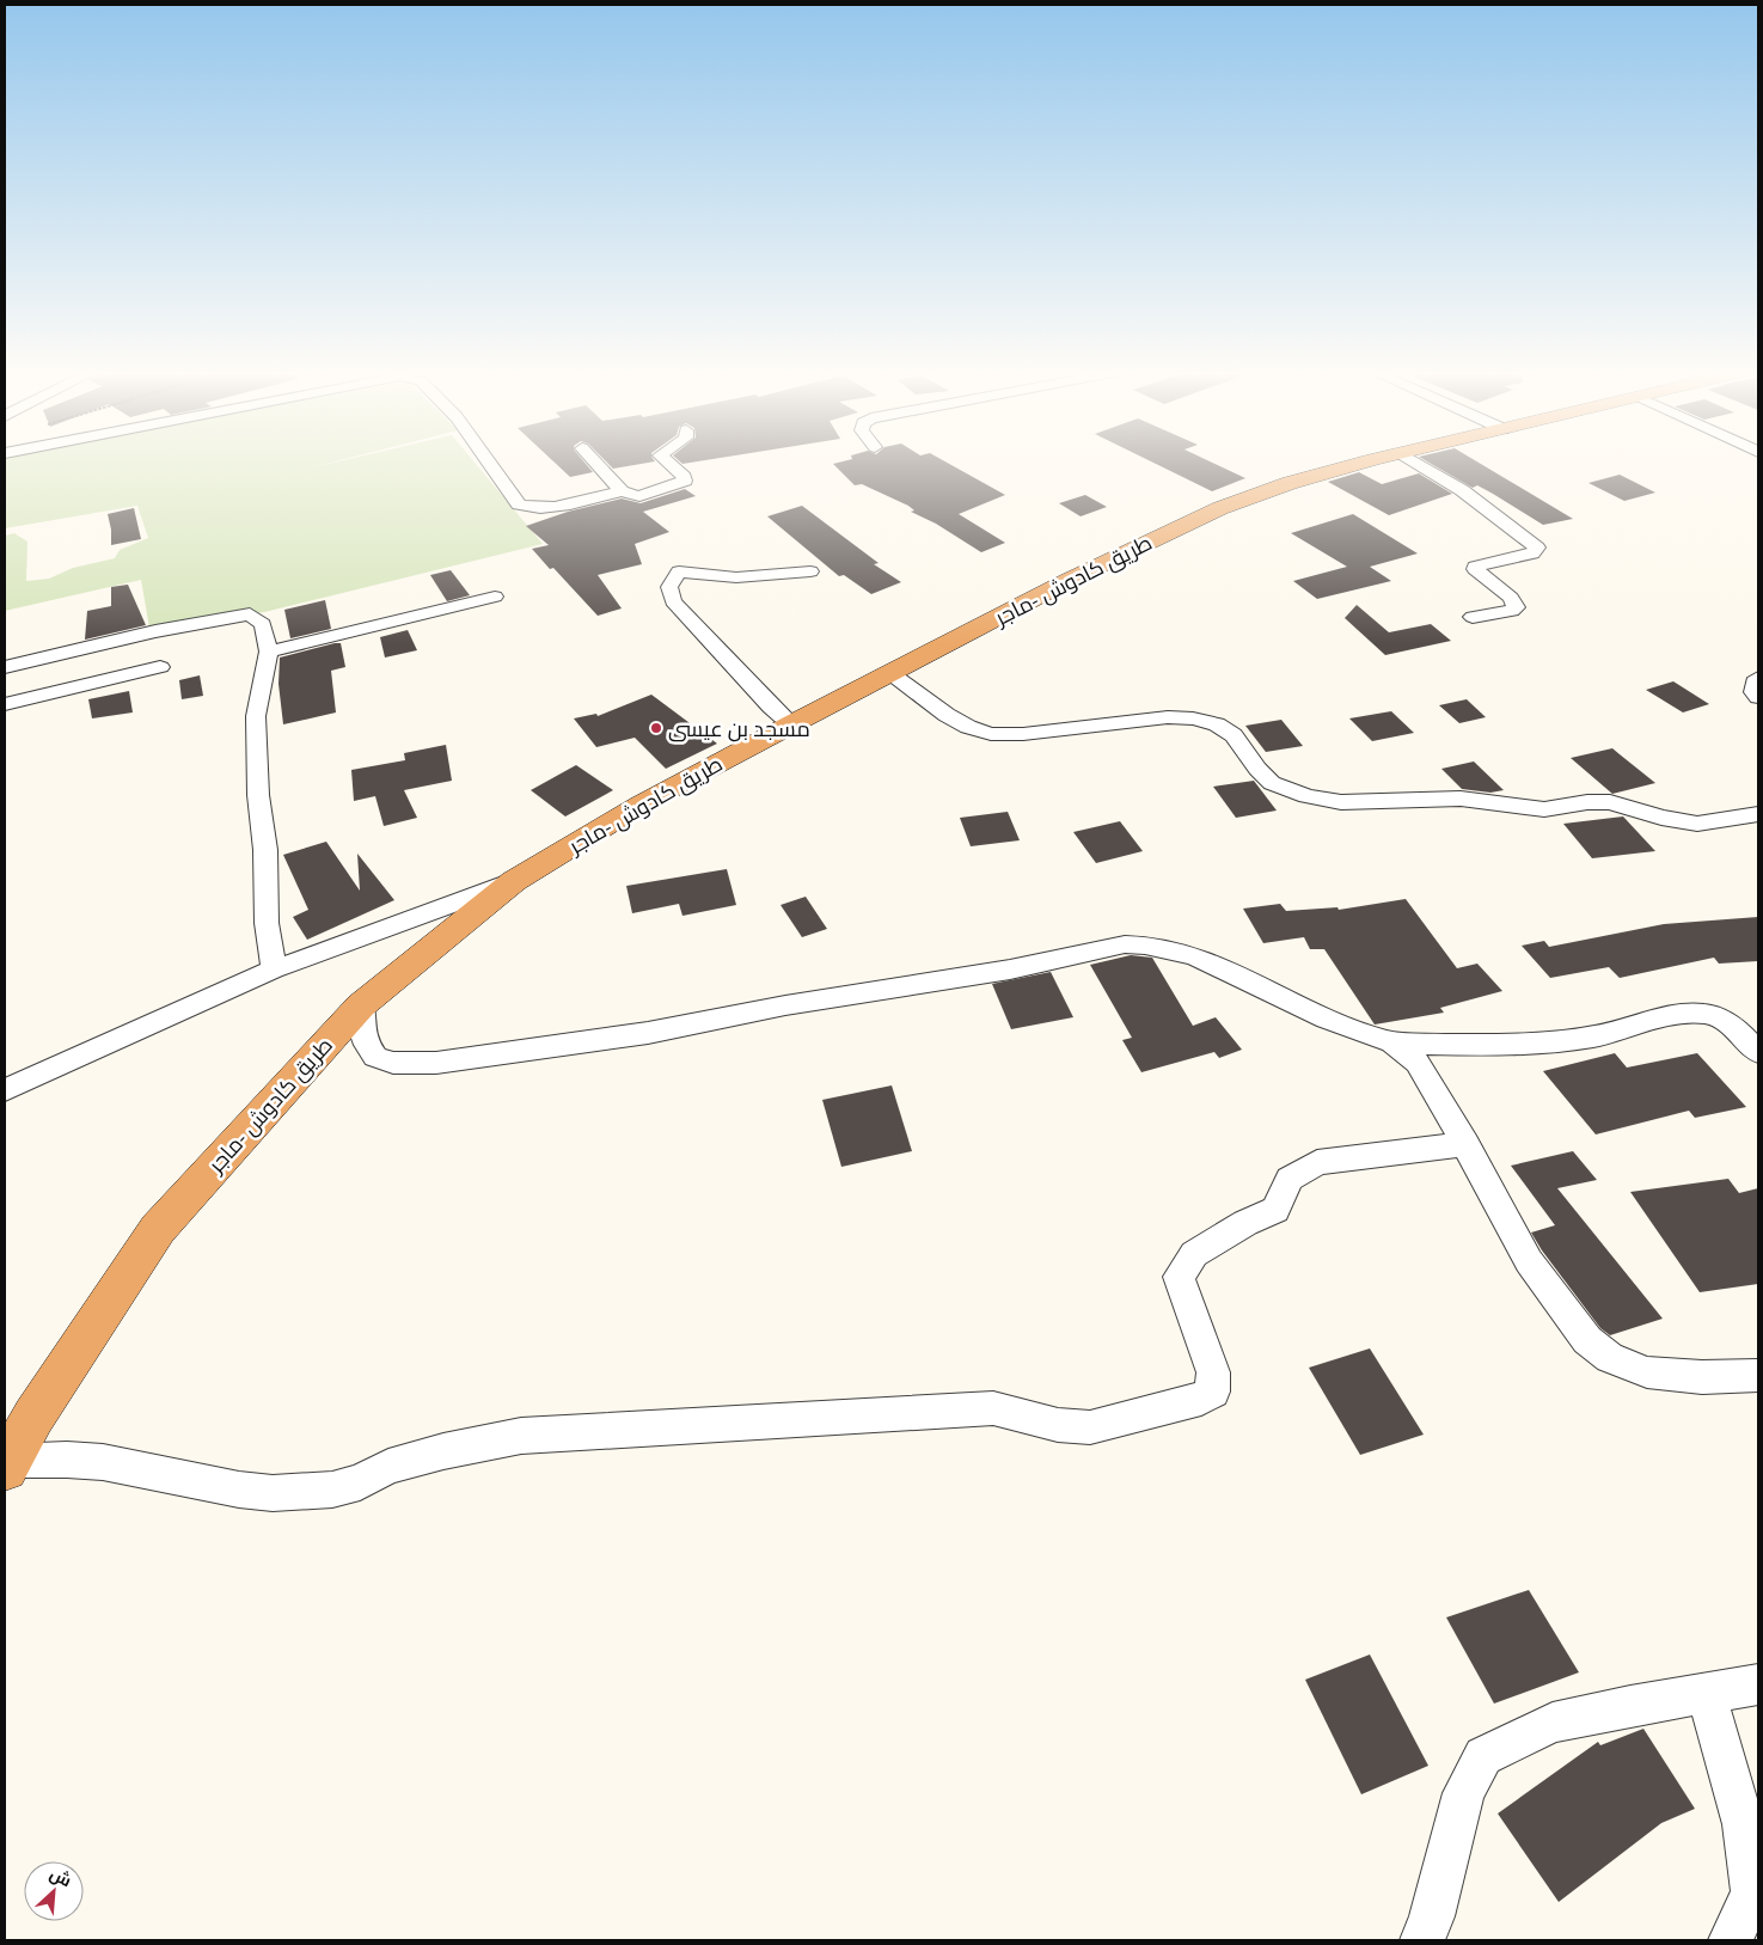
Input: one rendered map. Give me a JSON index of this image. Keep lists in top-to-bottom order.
{
  "streets": {
    "highway": ["طريق كادوش -ماجر"]
  },
  "places": ["مسجد بن عيسى"],
  "north": "top right"
}
